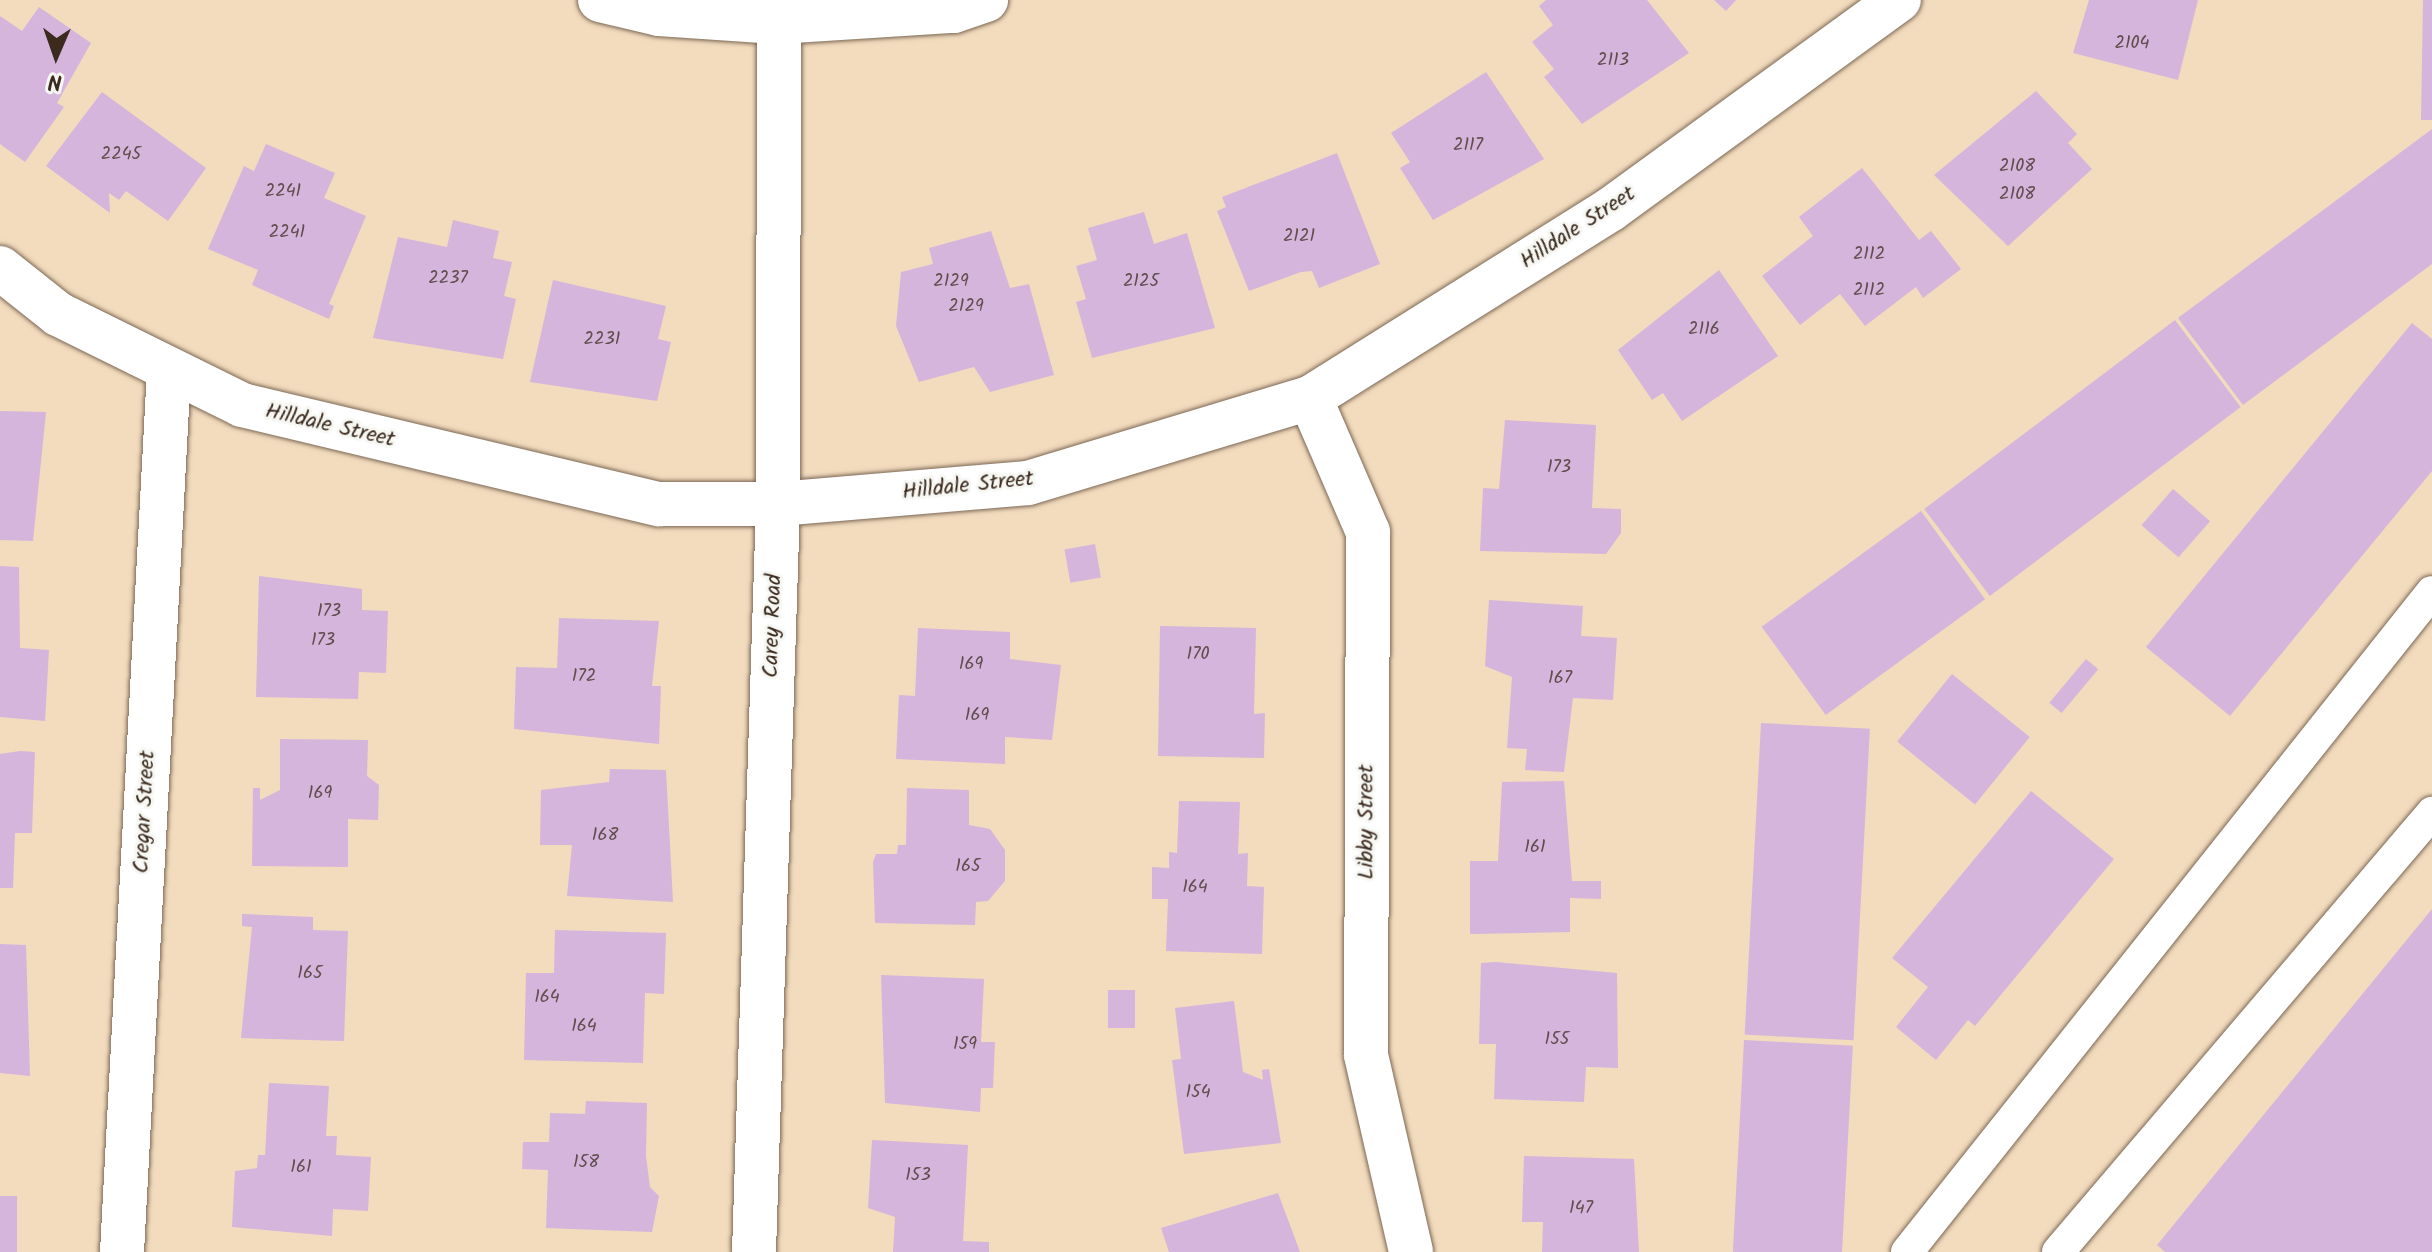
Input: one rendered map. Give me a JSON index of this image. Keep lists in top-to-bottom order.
{
  "streets": {
    "street": [
      "Hilldale Street",
      "Carey Road",
      "Cregar Street",
      "Libby Street"
    ]
  },
  "crossings": [
    ["Hilldale Street", "Carey Road"],
    ["Hilldale Street", "Cregar Street"],
    ["Hilldale Street", "Libby Street"]
  ],
  "house_numbers": [
    "2104",
    "2113",
    "2117",
    "2245",
    "2108",
    "2241",
    "2108",
    "2241",
    "2121",
    "2112",
    "2237",
    "2129",
    "2125",
    "2112",
    "2129",
    "2116",
    "2231",
    "173",
    "173",
    "173",
    "170",
    "169",
    "172",
    "167",
    "169",
    "169",
    "168",
    "161",
    "165",
    "164",
    "165",
    "164",
    "164",
    "155",
    "159",
    "154",
    "158",
    "161",
    "153",
    "147"
  ],
  "north": "bottom"
}
